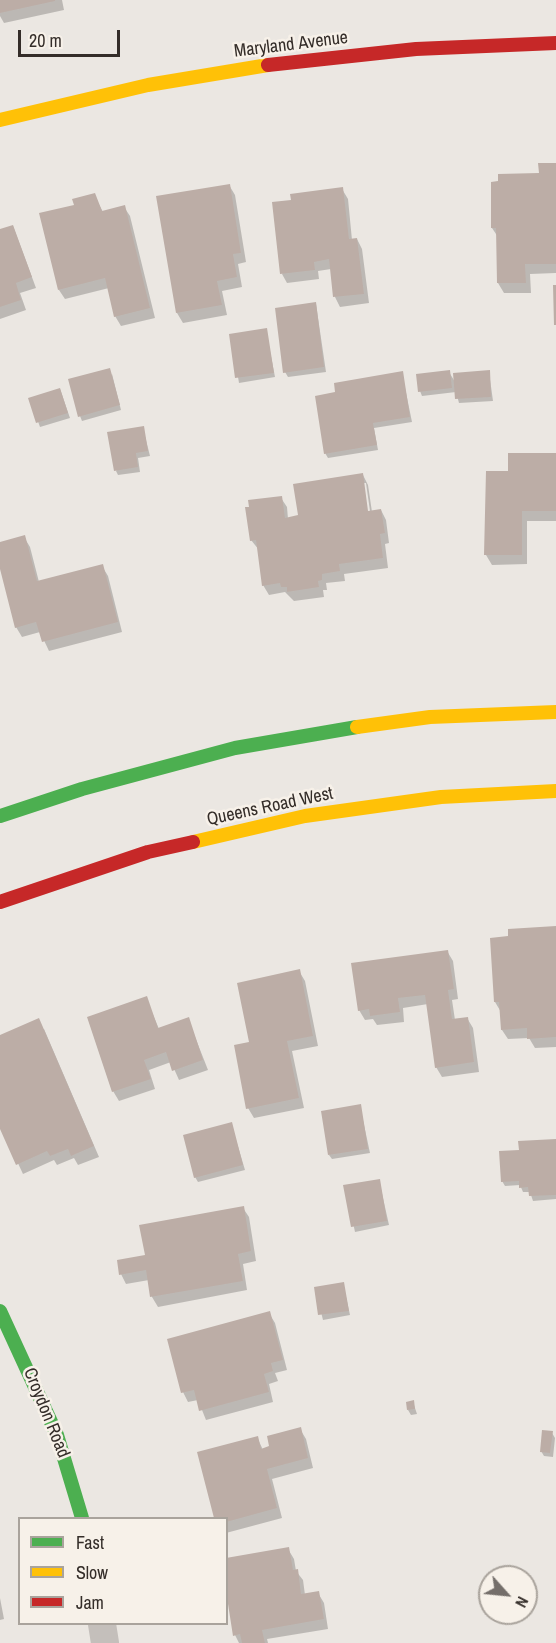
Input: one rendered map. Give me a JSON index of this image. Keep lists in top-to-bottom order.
{
  "streets": {
    "street": ["Maryland Avenue", "Queens Road West", "Croydon Road"]
  },
  "legend": ["Fast", "Slow", "Jam"],
  "scale_bar": "20 m",
  "north": "bottom right"
}
